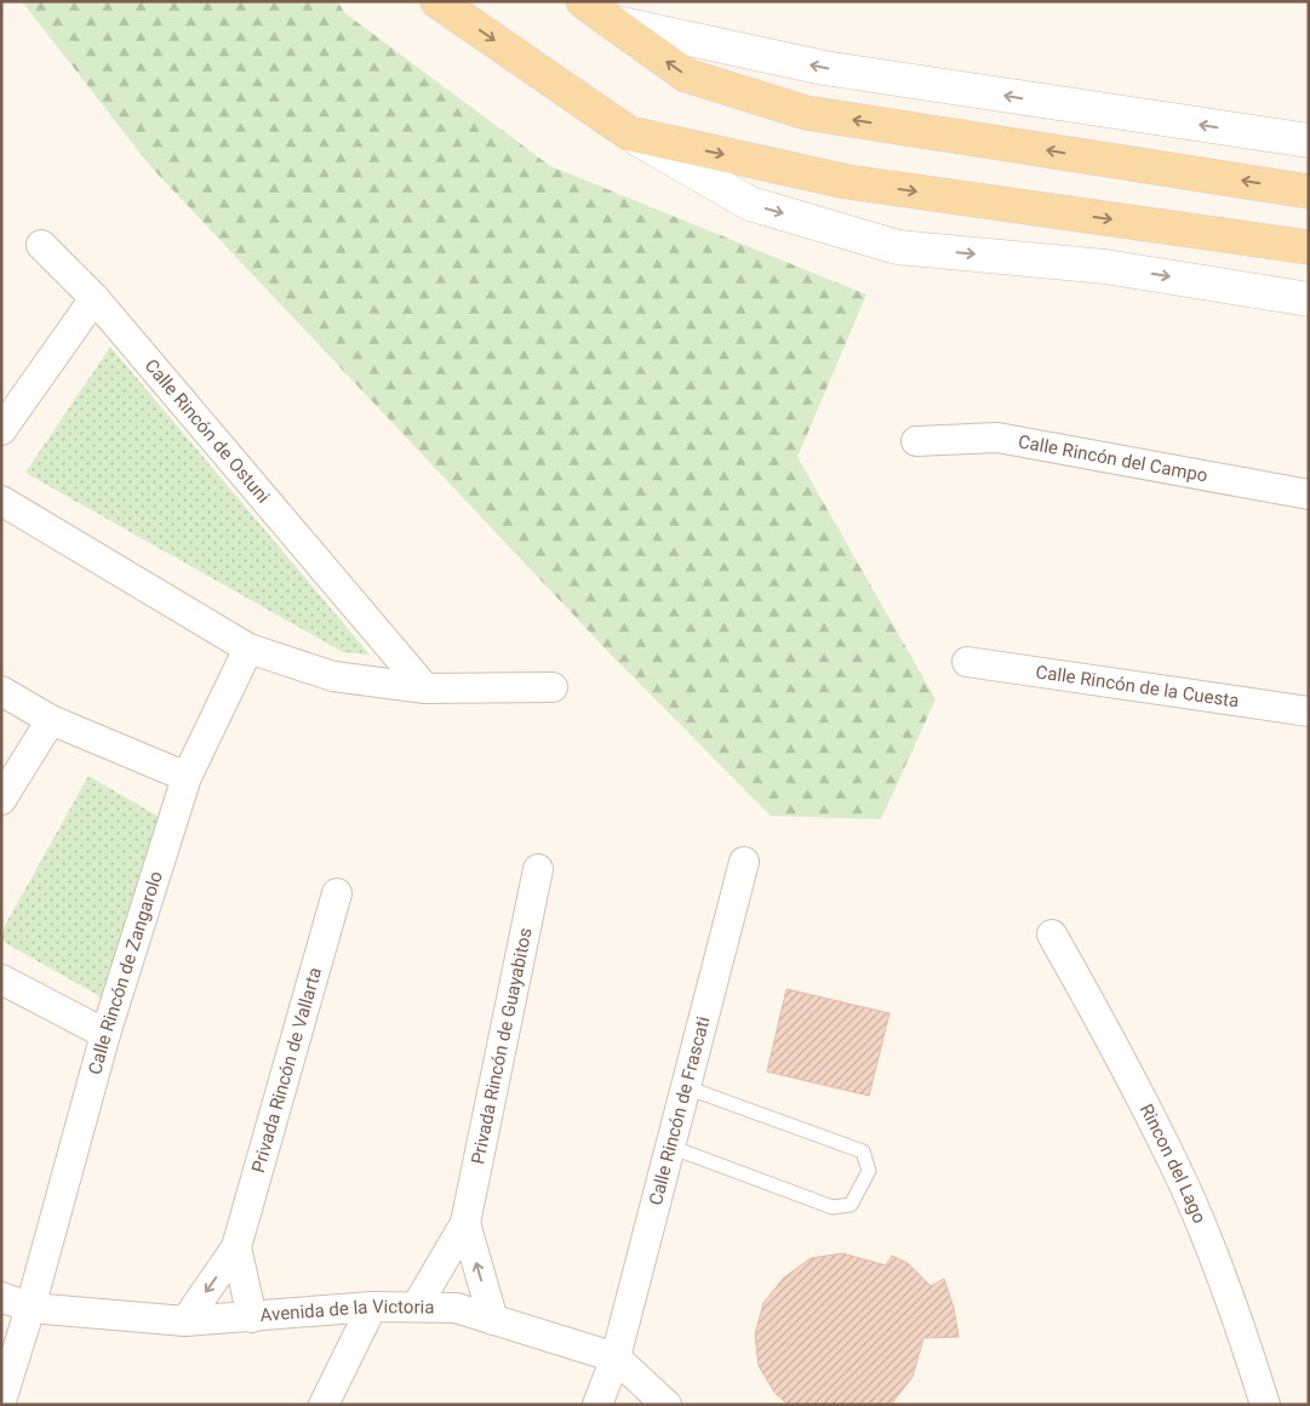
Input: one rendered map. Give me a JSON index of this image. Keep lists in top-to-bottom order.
{
  "streets": {
    "street": [
      "Calle Rincón de Ostuni",
      "Calle Rincón del Campo",
      "Calle Rincón de la Cuesta",
      "Calle Rincón de Zangarolo",
      "Privada Rincón de Guayabitos",
      "Privada Rincón de Vallarta",
      "Calle Rincón de Frascati",
      "Rincon del Lago",
      "Avenida de la Victoria"
    ]
  },
  "crossings": [
    ["Calle Rincón de Zangarolo", "Avenida de la Victoria"],
    ["Privada Rincón de Guayabitos", "Avenida de la Victoria"],
    ["Privada Rincón de Vallarta", "Avenida de la Victoria"],
    ["Calle Rincón de Frascati", "Avenida de la Victoria"]
  ]
}
